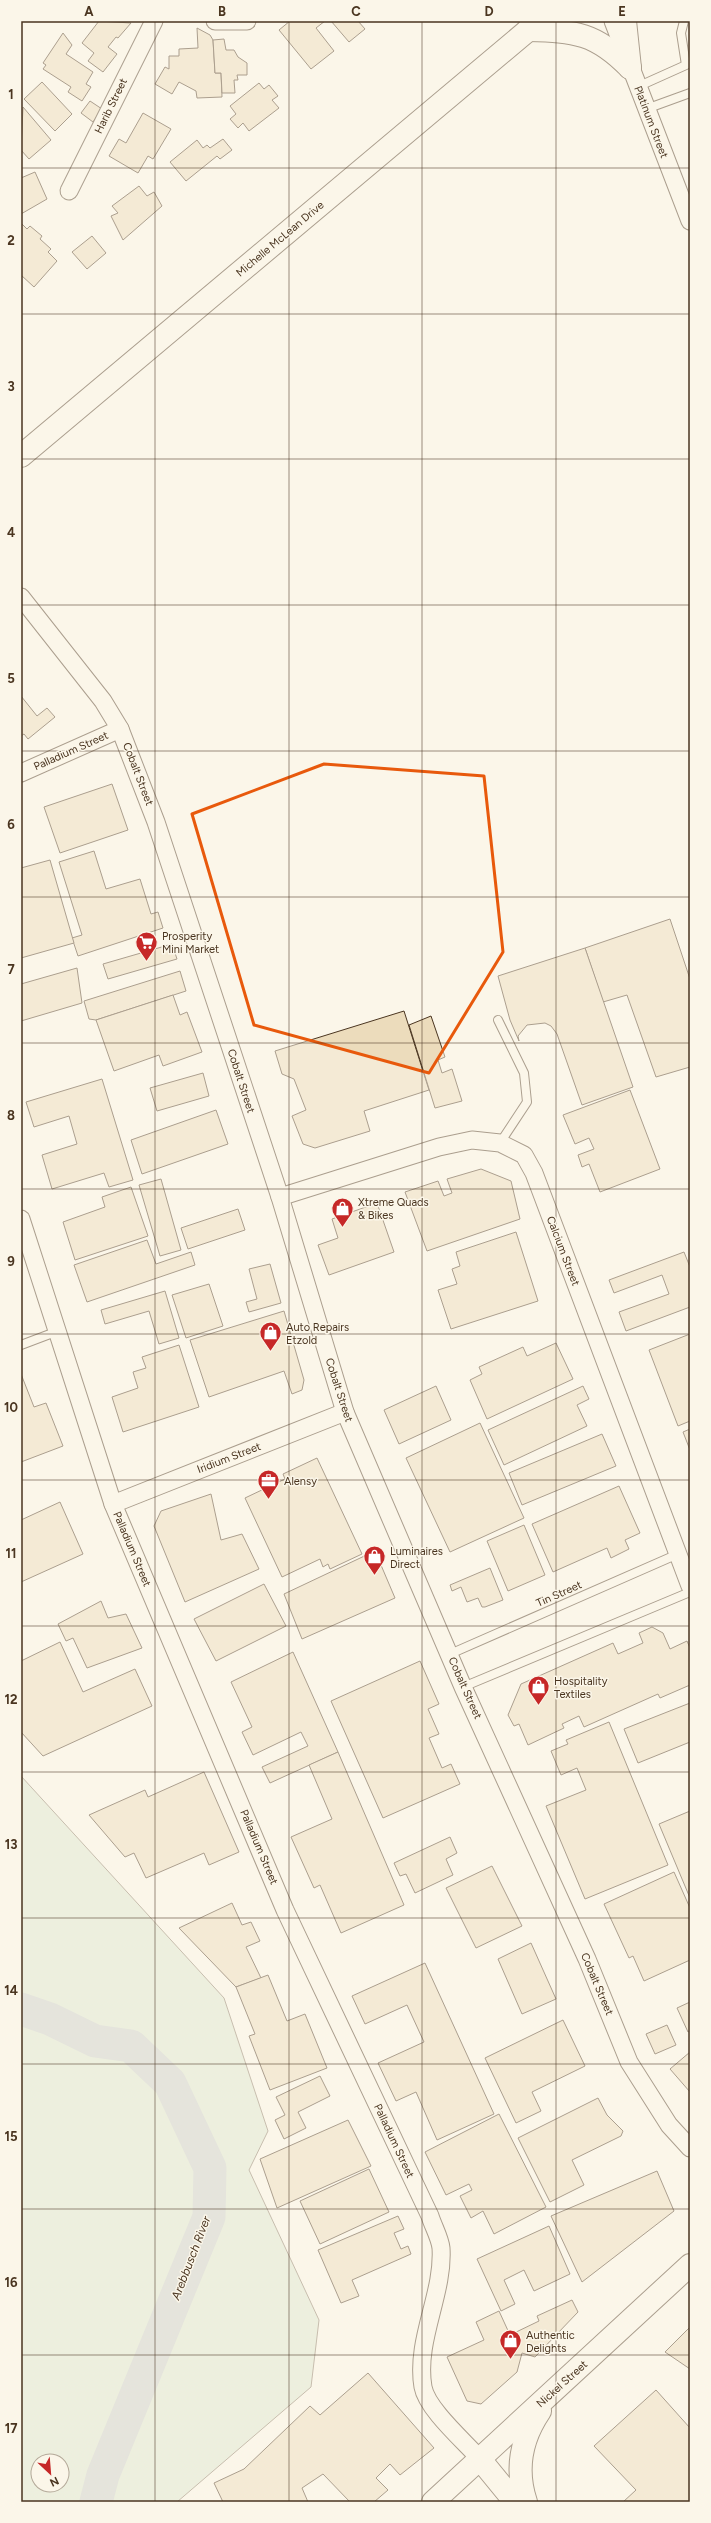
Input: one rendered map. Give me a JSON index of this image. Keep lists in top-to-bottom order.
{
  "streets": {
    "street": [
      "Harib Street",
      "Platinum Street",
      "Michelle McLean Drive",
      "Palladium Street",
      "Cobalt Street",
      "Calcium Street",
      "Iridium Street",
      "Nickel Street"
    ],
    "lane": ["Tin Street"]
  },
  "crossings": [
    ["Palladium Street", "Cobalt Street"],
    ["Palladium Street", "Iridium Street"],
    ["Palladium Street", "Nickel Street"],
    ["Cobalt Street", "Calcium Street"],
    ["Cobalt Street", "Iridium Street"],
    ["Cobalt Street", "Tin Street"],
    ["Calcium Street", "Tin Street"]
  ],
  "water": ["Arebbusch River"],
  "places": {
    "supermarket": ["Prosperity Mini Market"],
    "shop": [
      "Xtreme Quads & Bikes",
      "Auto Repairs Etzold",
      "Luminaires Direct",
      "Hospitality Textiles",
      "Authentic Delights"
    ],
    "office": ["Alensy"]
  },
  "north": "bottom right",
  "grid": {
    "columns": [
      "A",
      "B",
      "C",
      "D",
      "E"
    ],
    "rows": [
      "1",
      "2",
      "3",
      "4",
      "5",
      "6",
      "7",
      "8",
      "9",
      "10",
      "11",
      "12",
      "13",
      "14",
      "15",
      "16",
      "17"
    ]
  }
}
